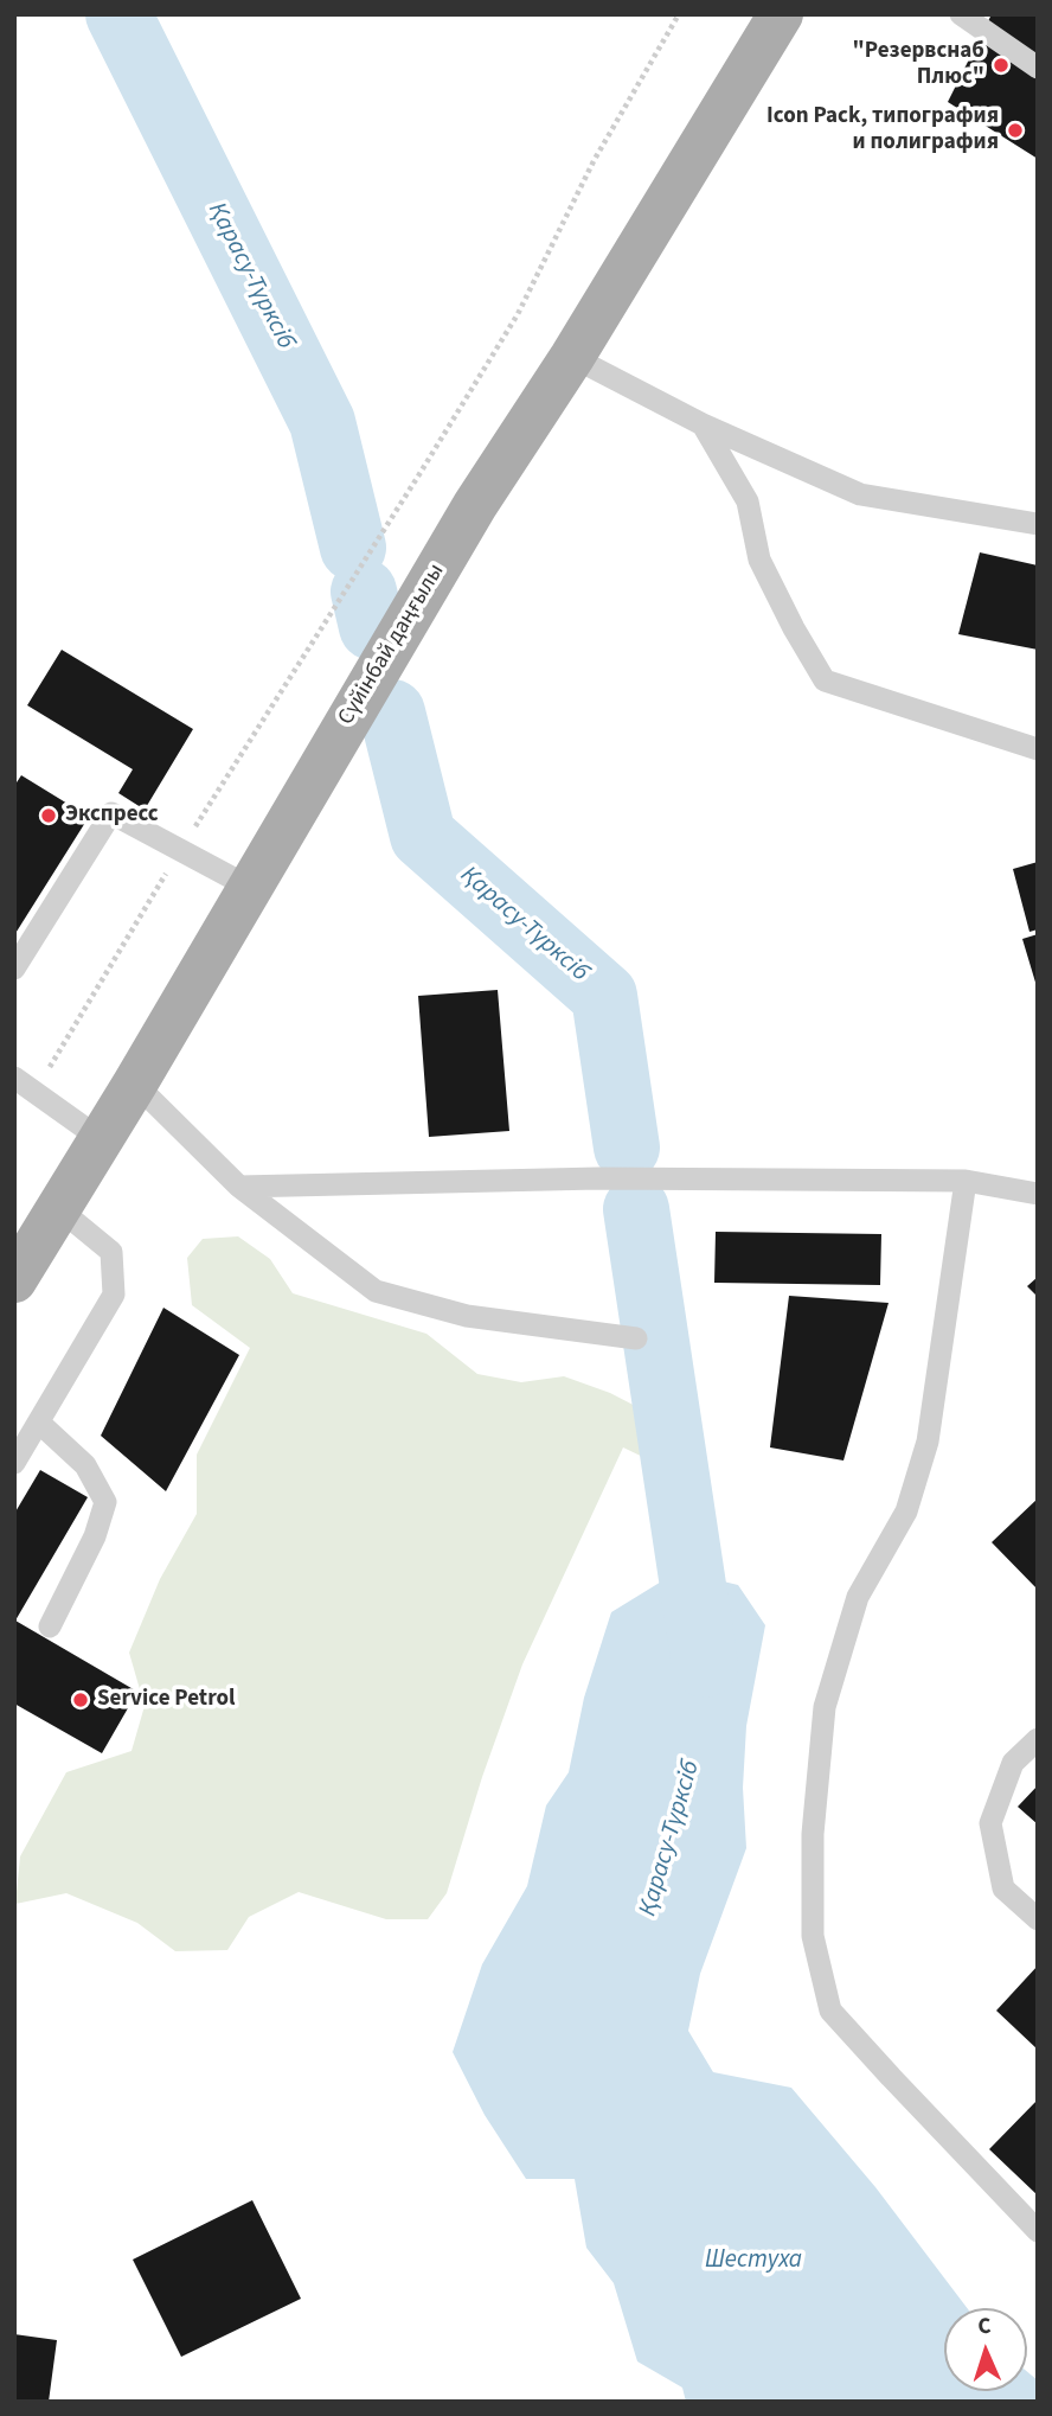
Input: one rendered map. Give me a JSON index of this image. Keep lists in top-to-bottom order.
{
  "streets": {
    "main road": ["Сүйінбай даңғылы"]
  },
  "water": ["Қарасу-Түрксіб", "Шестуха"],
  "places": [
    "\"Резервснаб Плюс\"",
    "Icon Pack, типография и полиграфия",
    "Экспресс",
    "Service Petrol"
  ],
  "north": "top"
}
